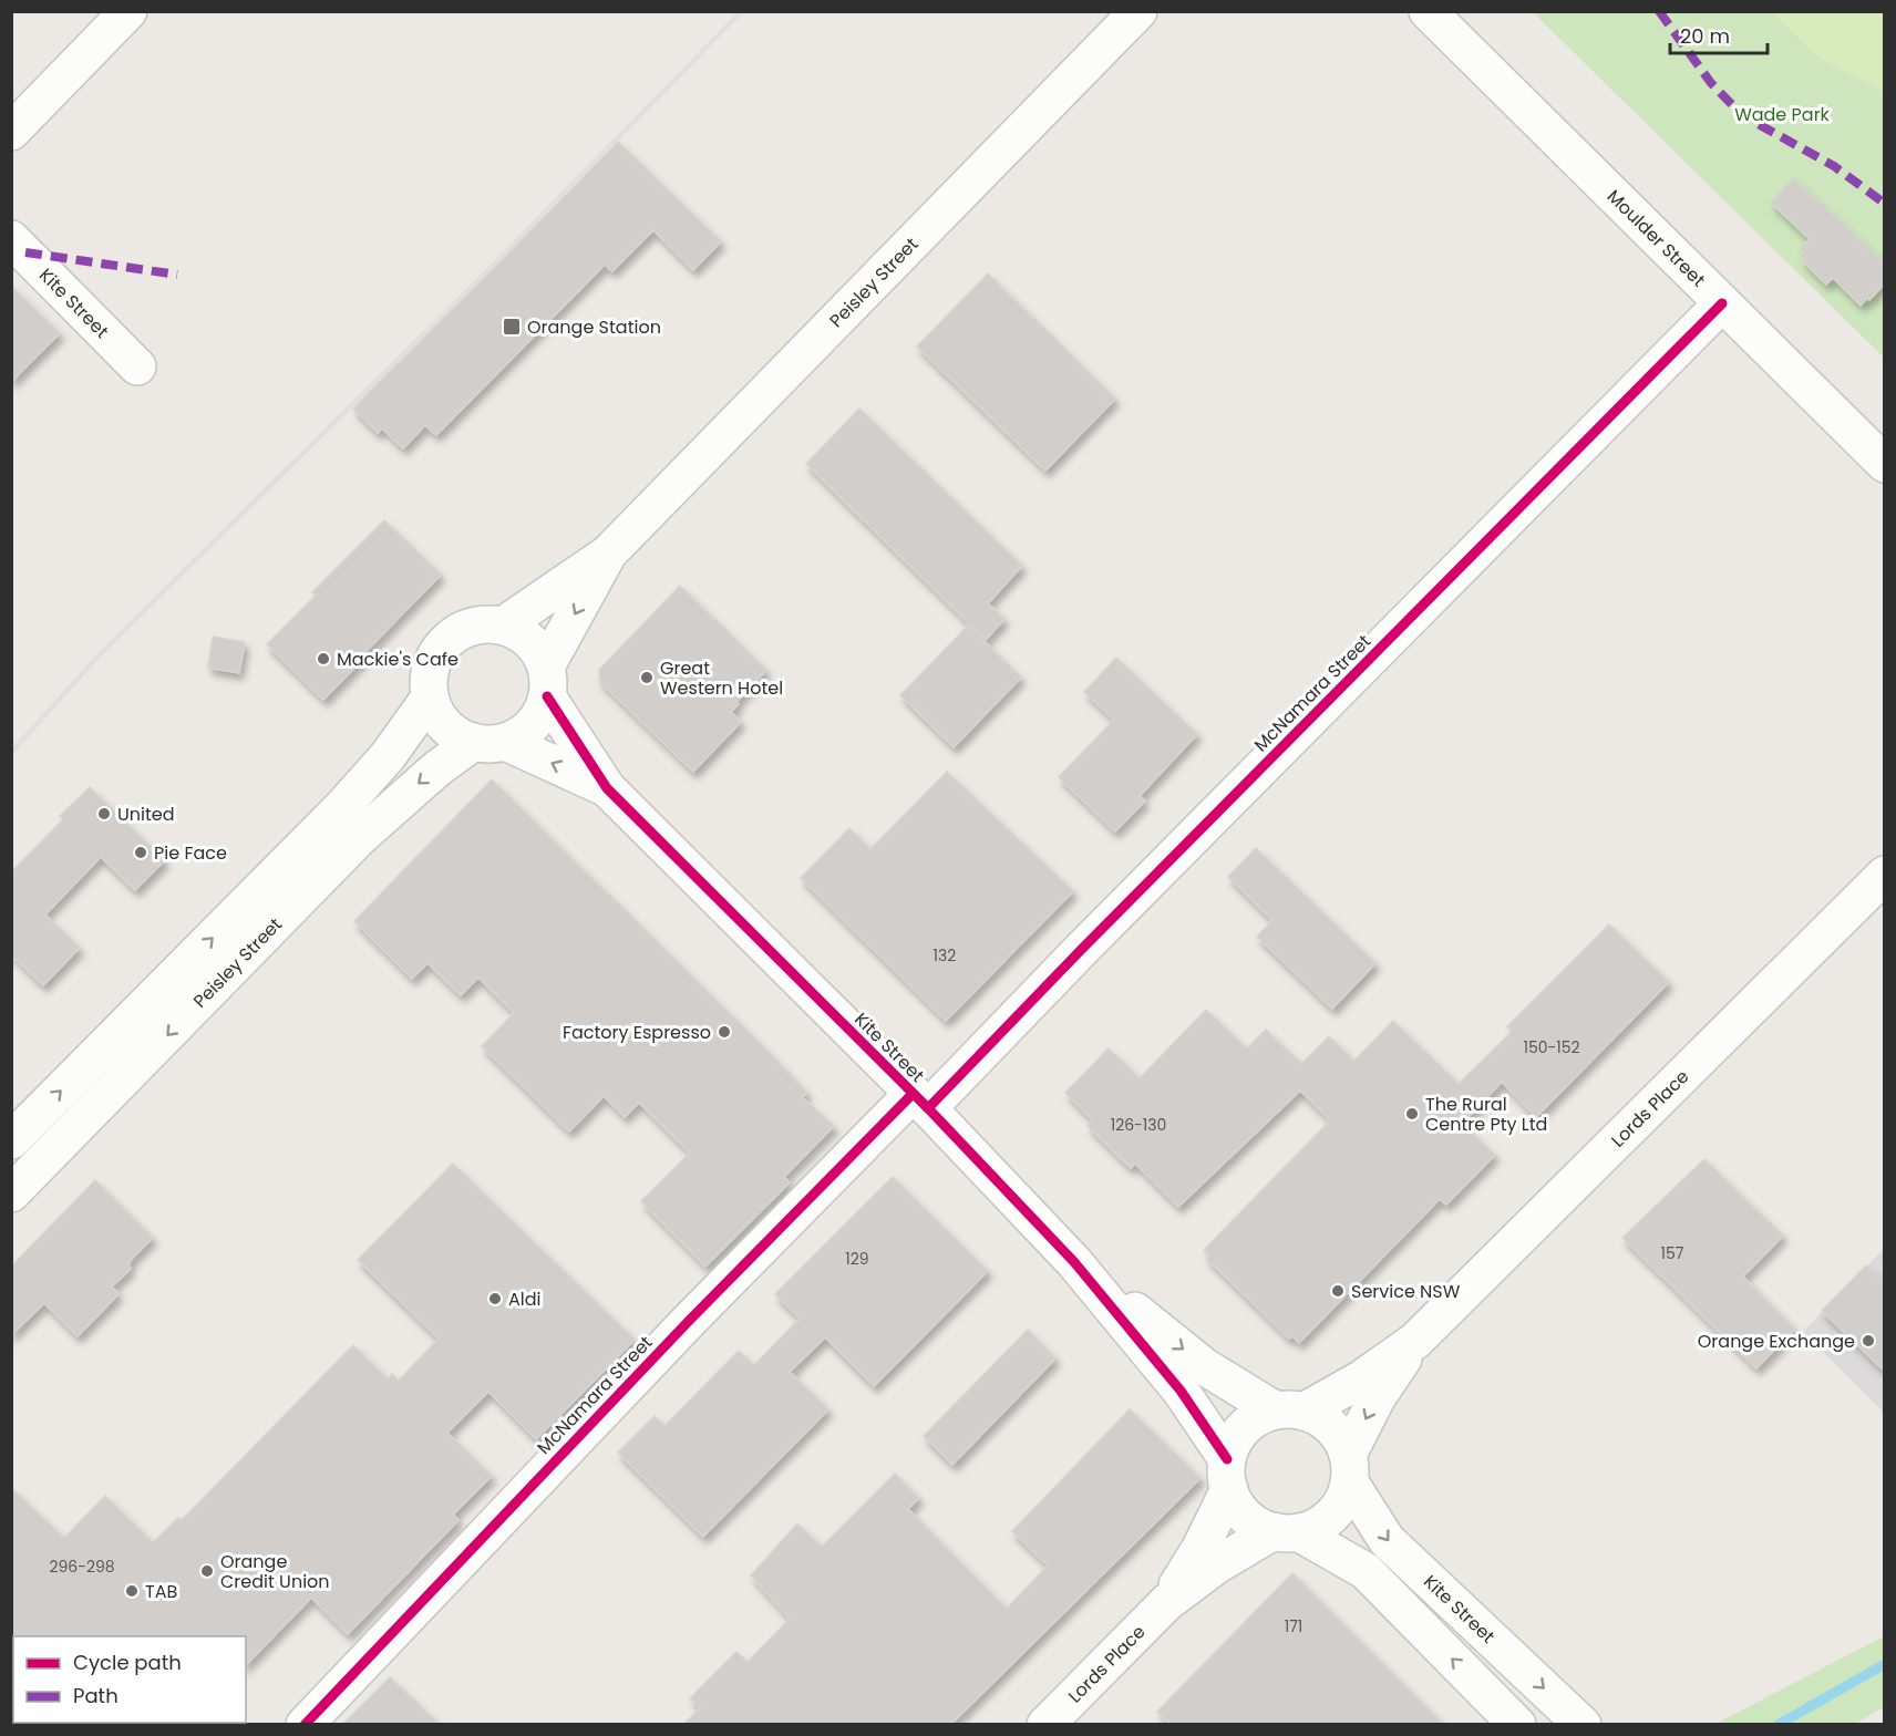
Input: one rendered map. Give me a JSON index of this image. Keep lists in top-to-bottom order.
{
  "streets": {
    "street": [
      "Moulder Street",
      "Peisley Street",
      "Kite Street",
      "McNamara Street",
      "Lords Place"
    ]
  },
  "crossings": [
    ["Moulder Street", "McNamara Street"],
    ["Peisley Street", "Kite Street"],
    ["Kite Street", "McNamara Street"],
    ["Kite Street", "Lords Place"]
  ],
  "parks": ["Wade Park"],
  "places": {
    "transit": ["Orange Station"],
    "other": [
      "Mackie's Cafe",
      "Great Western Hotel",
      "United",
      "Pie Face",
      "Factory Espresso",
      "The Rural Centre Pty Ltd",
      "Service NSW",
      "Aldi",
      "Orange Exchange",
      "Orange Credit Union",
      "TAB"
    ]
  },
  "house_numbers": [
    "132",
    "150-152",
    "126-130",
    "157",
    "129",
    "296-298",
    "171"
  ],
  "legend": ["Cycle path", "Path"],
  "scale_bar": "20 m"
}
